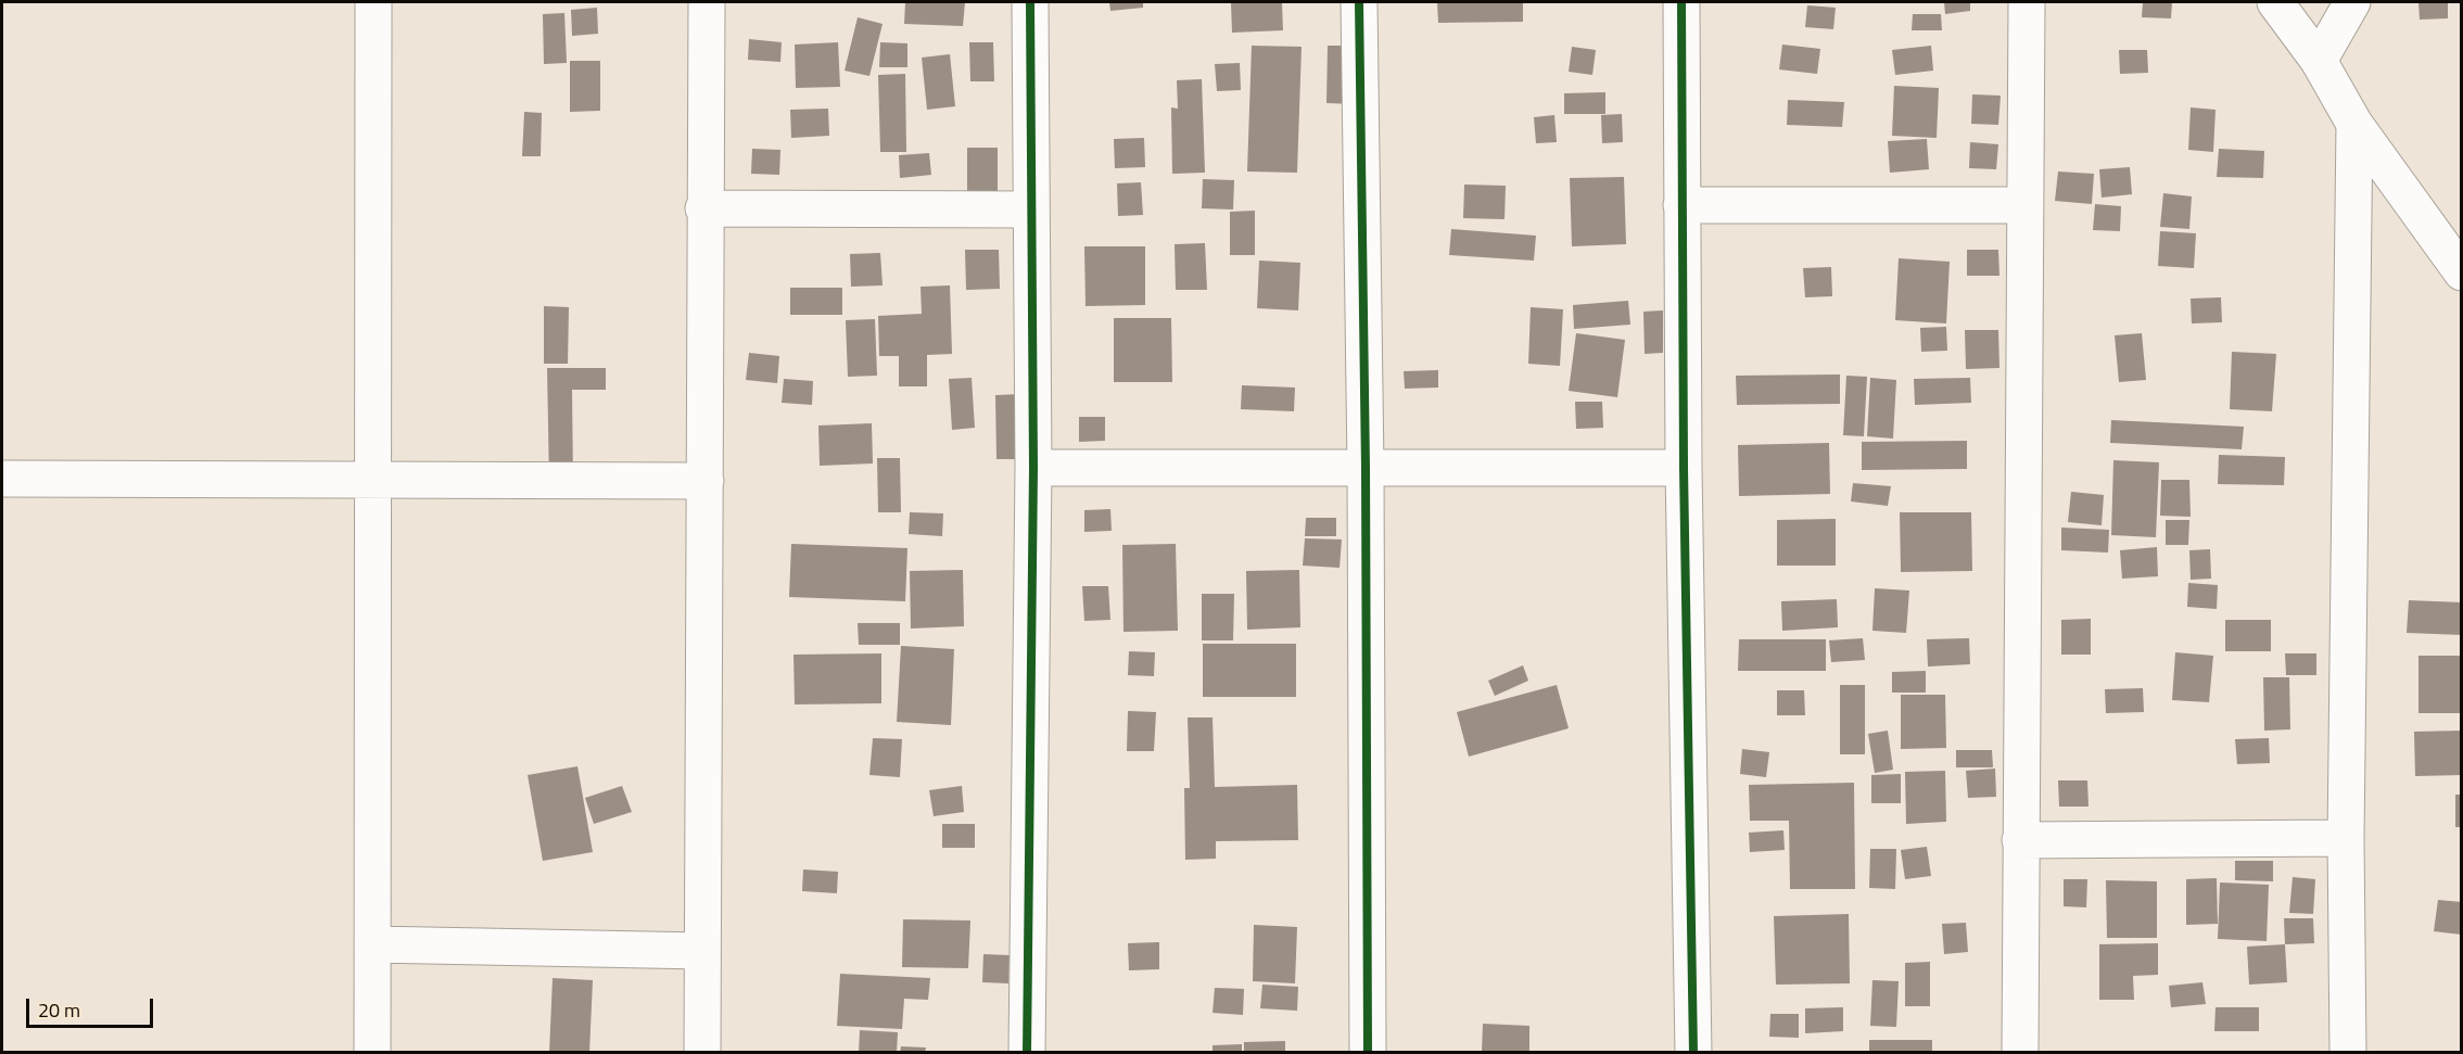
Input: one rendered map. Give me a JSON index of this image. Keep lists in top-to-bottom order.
{
  "scale_bar": "20 m"
}
